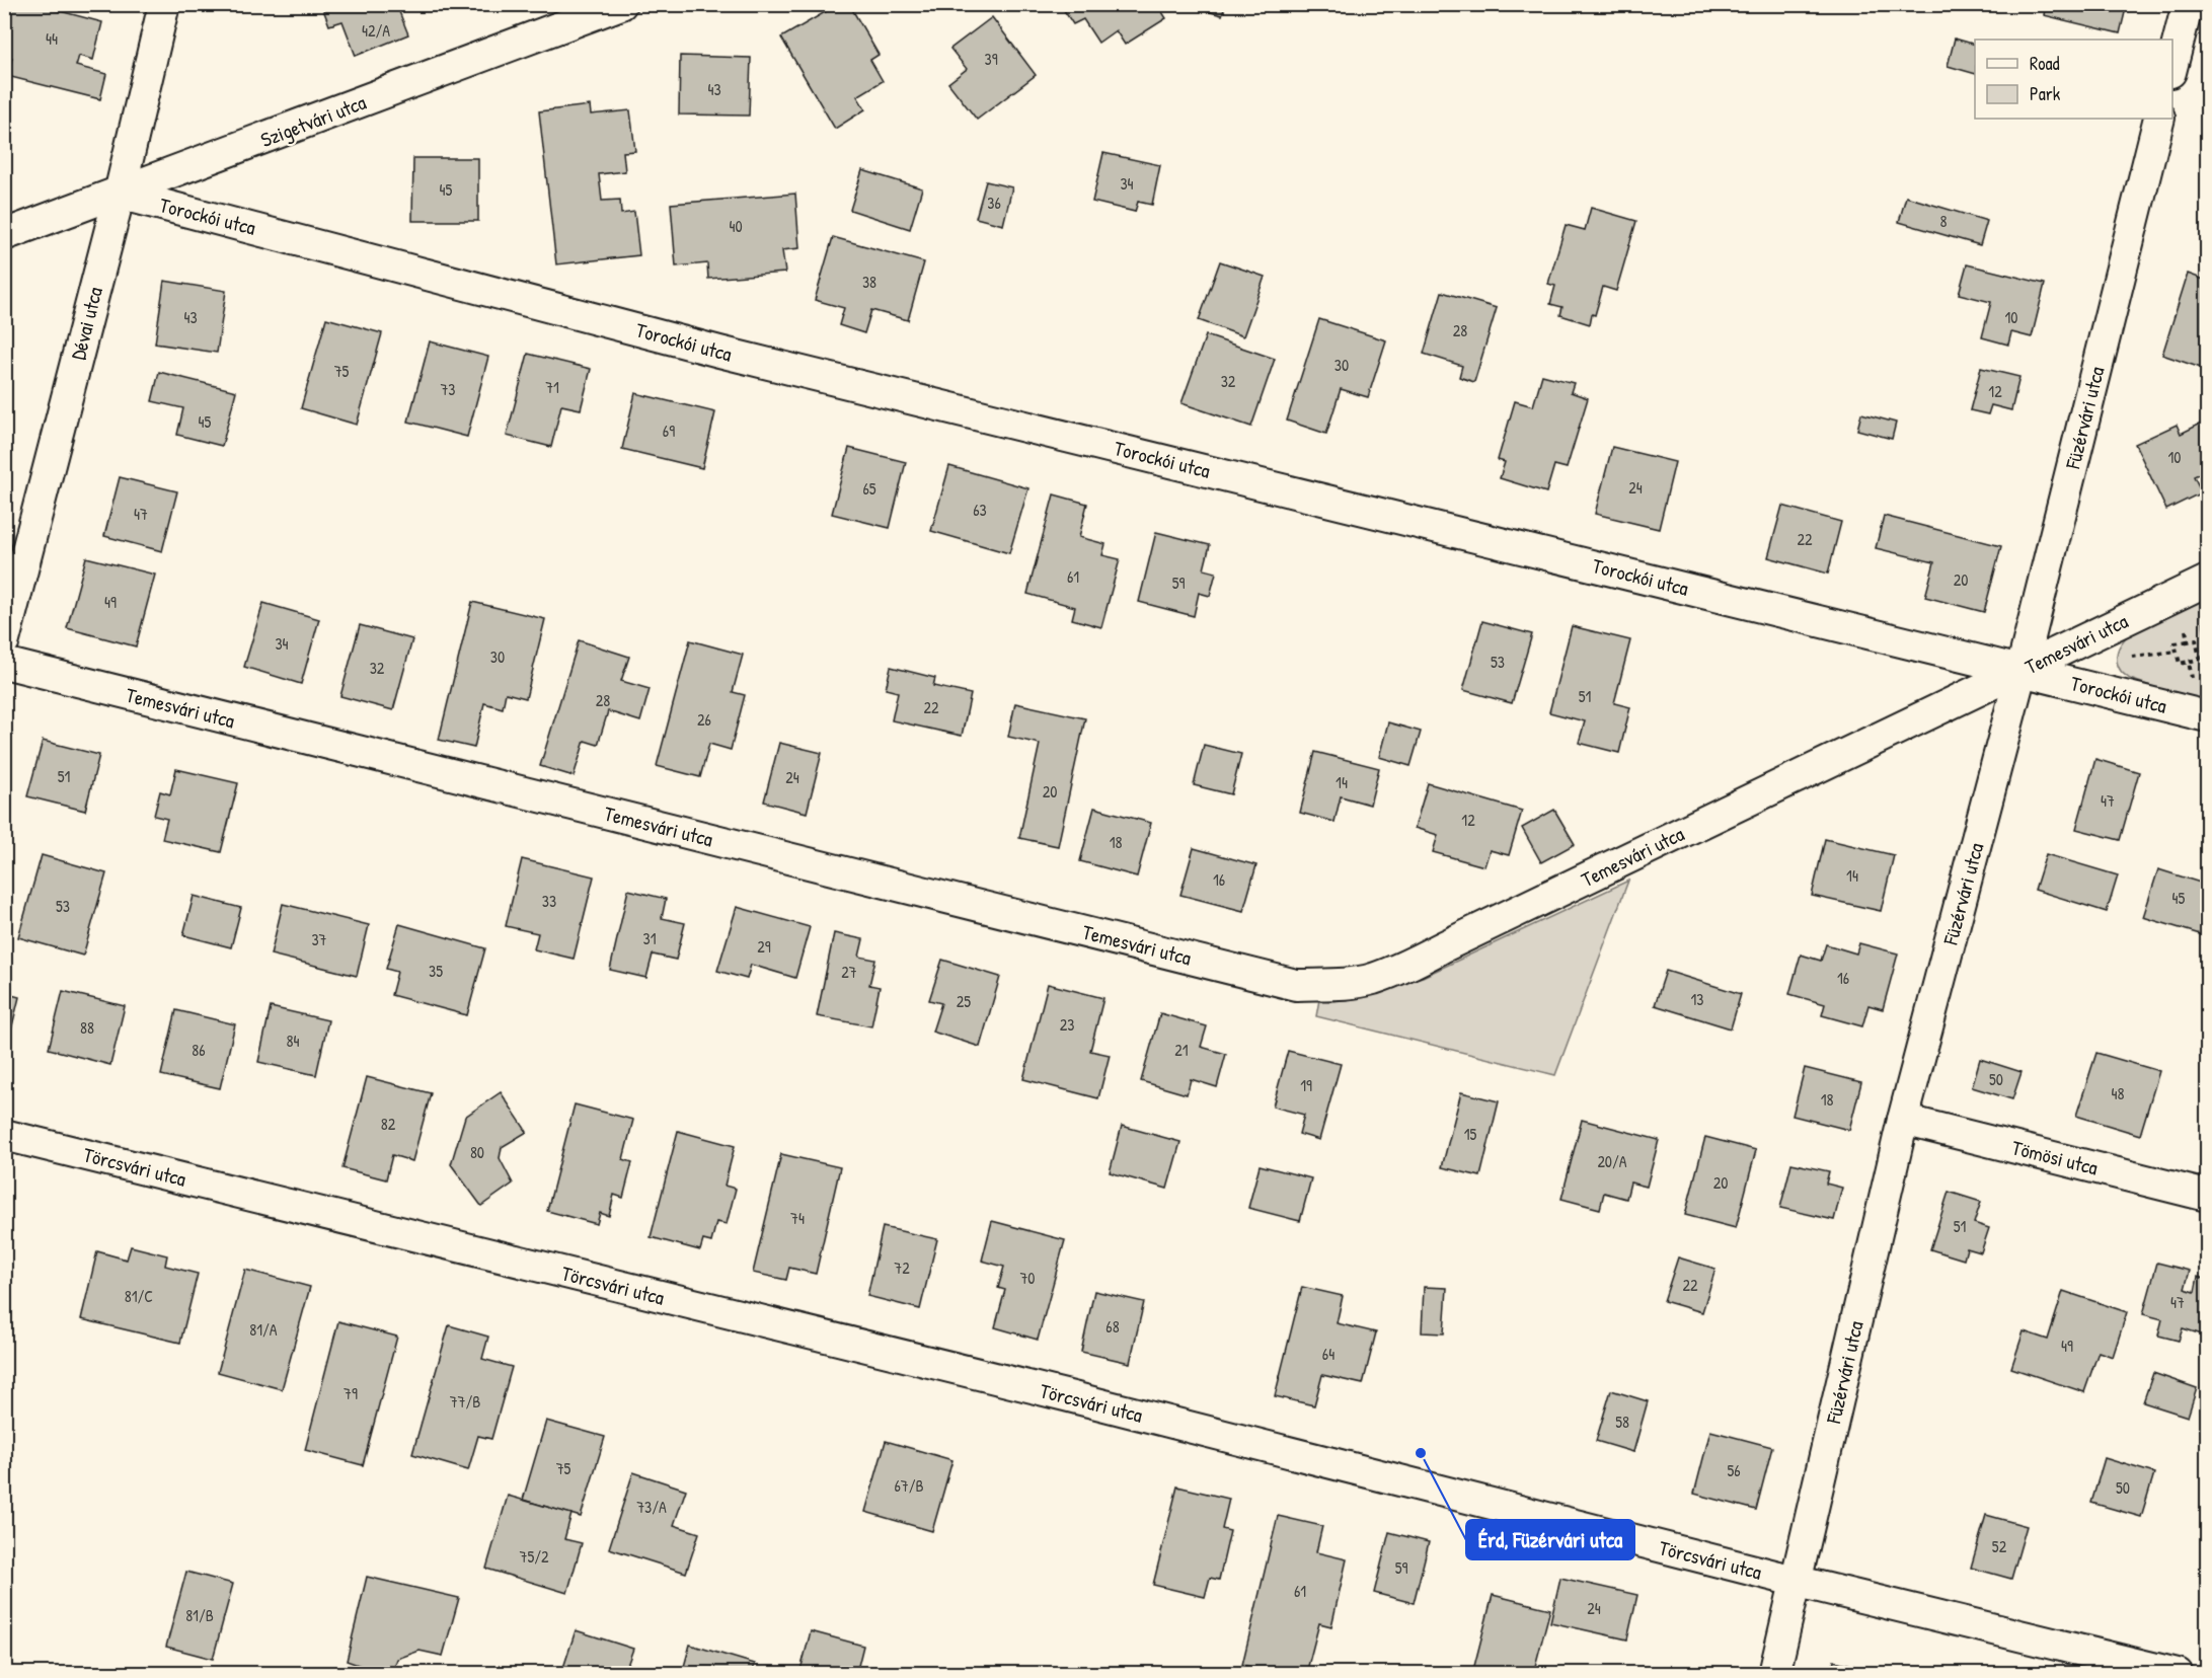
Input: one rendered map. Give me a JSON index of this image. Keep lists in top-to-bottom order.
{
  "streets": {
    "street": [
      "Szigetvári utca",
      "Torockói utca",
      "Dévai utca",
      "Füzérvári utca",
      "Temesvári utca",
      "Tömösi utca",
      "Törcsvári utca"
    ]
  },
  "crossings": [
    ["Szigetvári utca", "Torockói utca"],
    ["Szigetvári utca", "Dévai utca"],
    ["Torockói utca", "Dévai utca"],
    ["Torockói utca", "Füzérvári utca"],
    ["Torockói utca", "Temesvári utca"],
    ["Füzérvári utca", "Temesvári utca"],
    ["Füzérvári utca", "Tömösi utca"],
    ["Füzérvári utca", "Törcsvári utca"]
  ],
  "places": ["Érd, Füzérvári utca"],
  "house_numbers": [
    "42/A",
    "44",
    "39",
    "43",
    "34",
    "45",
    "36",
    "8",
    "40",
    "38",
    "43",
    "10",
    "28",
    "30",
    "75",
    "32",
    "71",
    "73",
    "12",
    "45",
    "69",
    "10",
    "24",
    "65",
    "63",
    "47",
    "22",
    "61",
    "20",
    "59",
    "49",
    "34",
    "30",
    "53",
    "32",
    "51",
    "28",
    "22",
    "26",
    "51",
    "24",
    "14",
    "20",
    "47",
    "12",
    "18",
    "14",
    "16",
    "45",
    "33",
    "53",
    "31",
    "37",
    "29",
    "35",
    "27",
    "16",
    "13",
    "25",
    "23",
    "88",
    "84",
    "86",
    "21",
    "50",
    "19",
    "48",
    "18",
    "82",
    "15",
    "80",
    "20/A",
    "20",
    "74",
    "51",
    "72",
    "70",
    "22",
    "81/C",
    "47",
    "68",
    "81/A",
    "49",
    "64",
    "79",
    "77/B",
    "58",
    "75",
    "56",
    "67/B",
    "50",
    "73/A",
    "52",
    "75/2",
    "59",
    "61",
    "24",
    "81/B"
  ],
  "legend": ["Road", "Park"]
}
